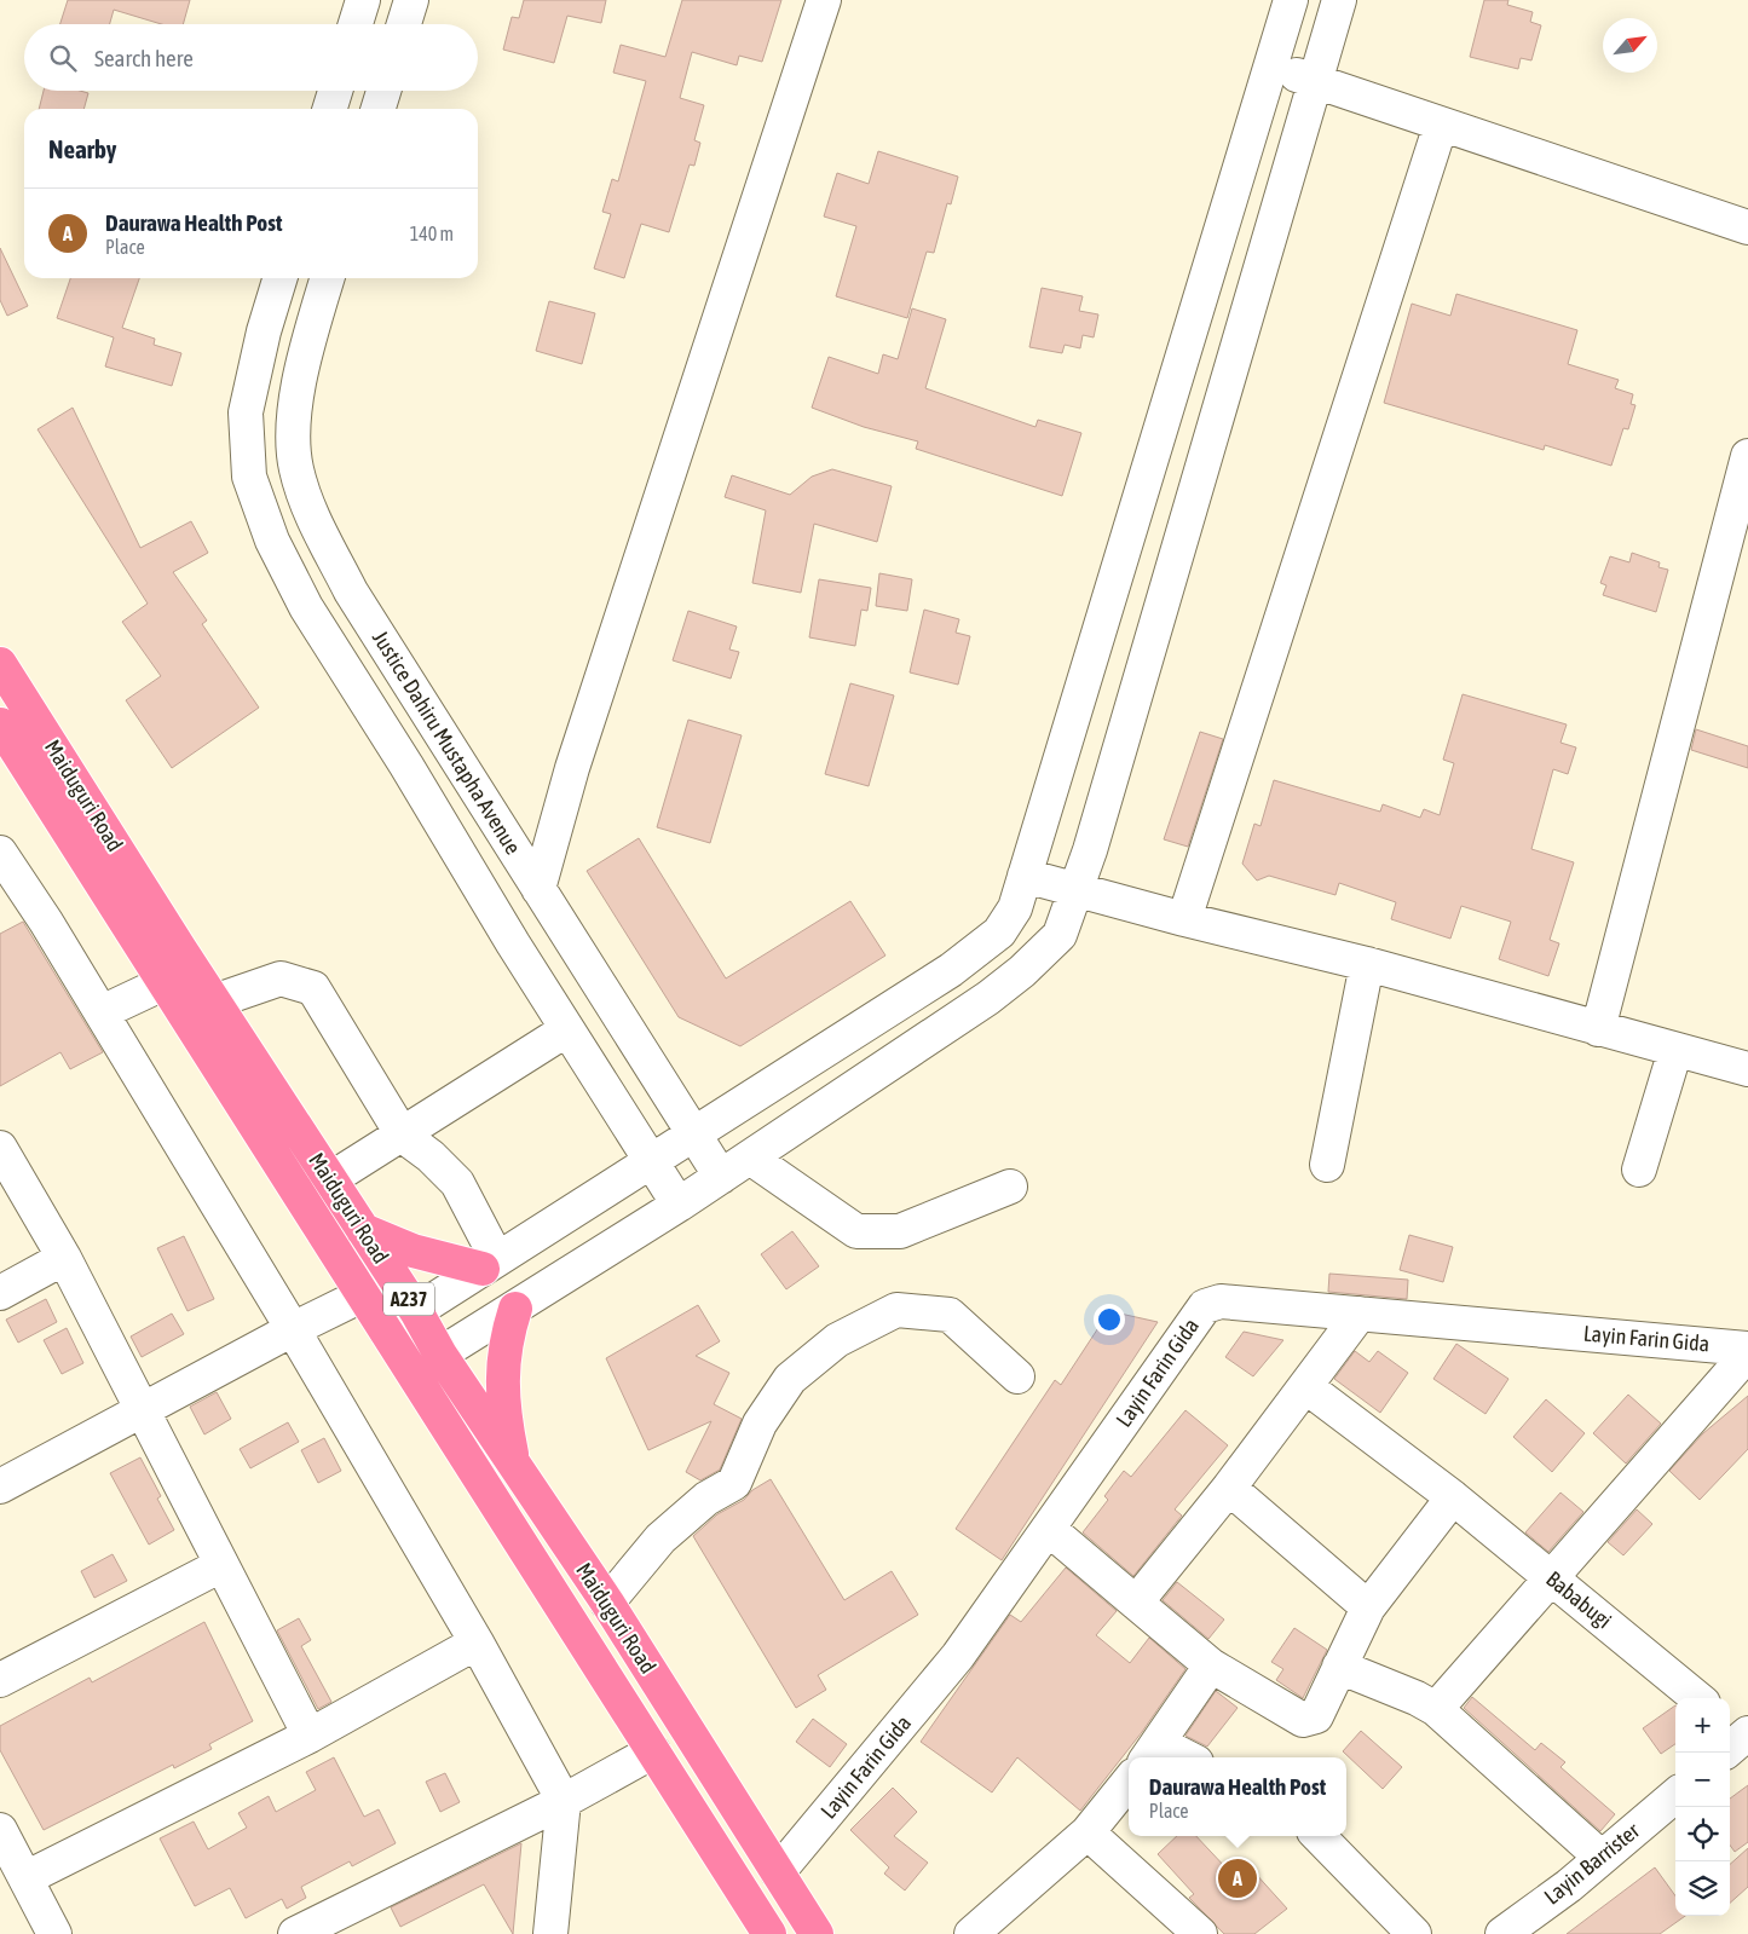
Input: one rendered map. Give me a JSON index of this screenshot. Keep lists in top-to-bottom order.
{
  "streets": {
    "highway": ["Maiduguri Road", "A237"],
    "street": [
      "Justice Dahiru Mustapha Avenue",
      "Layin Farin Gida",
      "Bababugi",
      "Layin Barrister"
    ]
  },
  "crossings": [
    ["Maiduguri Road", "Layin Farin Gida"]
  ],
  "north": "top right",
  "page": {
    "search": "Search here",
    "heading": "Nearby",
    "list": [
      {
        "mark": "A",
        "name": "Daurawa Health Post",
        "note": "Place",
        "value": "140 m"
      }
    ],
    "map_buttons": ["+", "−"],
    "popup": ["Daurawa Health Post", "Place"],
    "pins": "A"
  }
}
